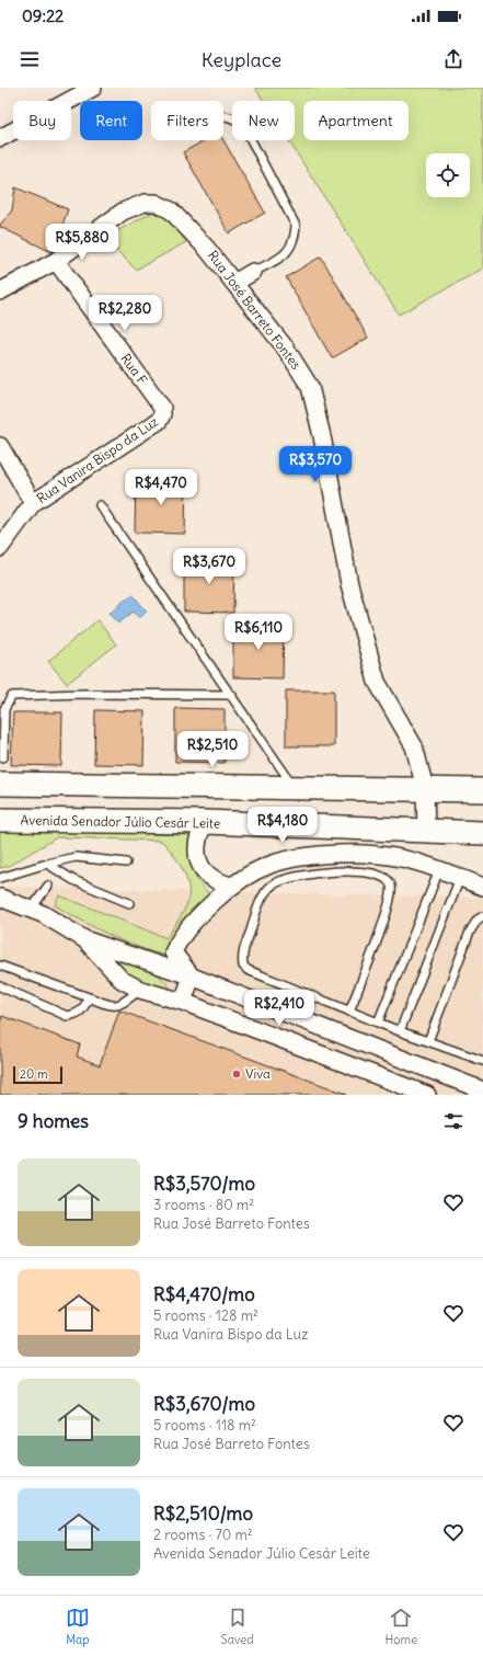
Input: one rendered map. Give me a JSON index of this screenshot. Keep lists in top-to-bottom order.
{
  "streets": {
    "main road": ["Avenida Senador Júlio Cesár Leite"],
    "street": ["Rua José Barreto Fontes", "Rua F", "Rua Vanira Bispo da Luz"]
  },
  "crossings": [
    ["Rua José Barreto Fontes", "Rua F"],
    ["Rua José Barreto Fontes", "Avenida Senador Júlio Cesár Leite"],
    ["Rua F", "Rua Vanira Bispo da Luz"]
  ],
  "places": ["Viva"],
  "scale_bar": "20 m",
  "page": {
    "status": "09:22",
    "header": "Keyplace",
    "chip": [
      "Buy",
      "Rent",
      "Filters",
      "New",
      "Apartment"
    ],
    "price": [
      "R$5,880",
      "R$2,280",
      "R$3,570",
      "R$4,470",
      "R$3,670",
      "R$6,110",
      "R$2,510",
      "R$4,180",
      "R$2,410"
    ],
    "scale": "20 m",
    "heading": "9 homes",
    "list": [
      {
        "name": "R$3,570/mo",
        "note": "3 rooms · 80 m² · Rua José Barreto Fontes"
      },
      {
        "name": "R$4,470/mo",
        "note": "5 rooms · 128 m² · Rua Vanira Bispo da Luz"
      },
      {
        "name": "R$3,670/mo",
        "note": "5 rooms · 118 m² · Rua José Barreto Fontes"
      },
      {
        "name": "R$2,510/mo",
        "note": "2 rooms · 70 m² · Avenida Senador Júlio Cesár Leite"
      }
    ],
    "tabs": ["Map", "Saved", "Home"]
  }
}
